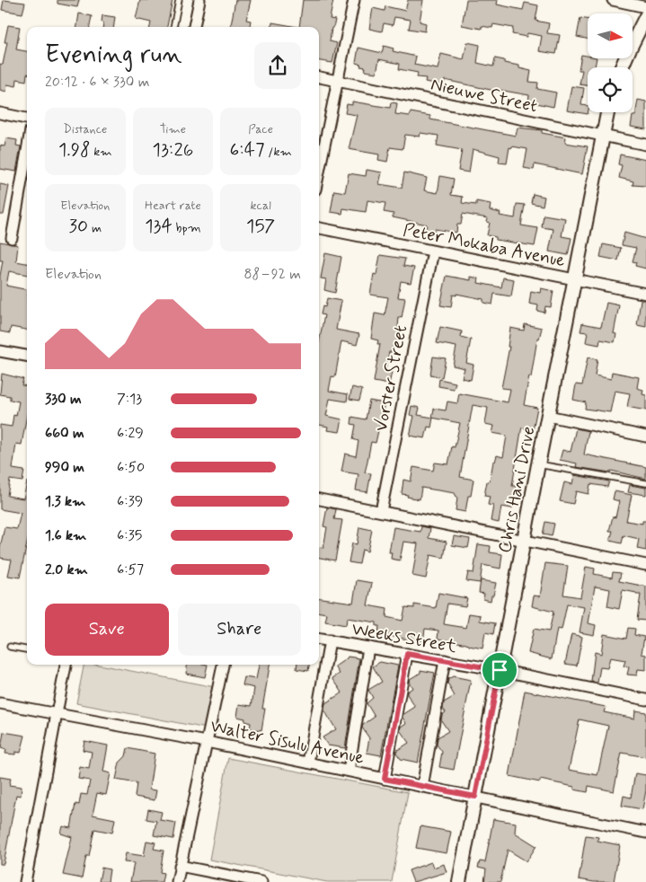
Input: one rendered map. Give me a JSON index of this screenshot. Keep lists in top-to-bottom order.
{
  "streets": {
    "street": [
      "Nieuwe Street",
      "Peter Mokaba Avenue",
      "Vorster Street",
      "Chris Hani Drive",
      "Weeks Street",
      "Walter Sisulu Avenue"
    ]
  },
  "crossings": [
    ["Nieuwe Street", "Chris Hani Drive"],
    ["Peter Mokaba Avenue", "Vorster Street"],
    ["Peter Mokaba Avenue", "Chris Hani Drive"],
    ["Chris Hani Drive", "Weeks Street"],
    ["Chris Hani Drive", "Walter Sisulu Avenue"]
  ],
  "north": "right",
  "page": {
    "heading": ["Evening run", "20:12 · 6 × 330 m"],
    "stats": [
      ["Distance", "1.98 km"],
      ["Time", "13:26"],
      ["Pace", "6:47 /km"],
      ["Elevation", "30 m"],
      ["Heart rate", "134 bpm"],
      ["kcal", "157"]
    ],
    "chart": ["Elevation", "88–92 m"],
    "list": [
      {
        "name": "330 m",
        "note": "7:13"
      },
      {
        "name": "660 m",
        "note": "6:29"
      },
      {
        "name": "990 m",
        "note": "6:50"
      },
      {
        "name": "1.3 km",
        "note": "6:39"
      },
      {
        "name": "1.6 km",
        "note": "6:35"
      },
      {
        "name": "2.0 km",
        "note": "6:57"
      }
    ],
    "buttons": ["Save", "Share"]
  }
}
